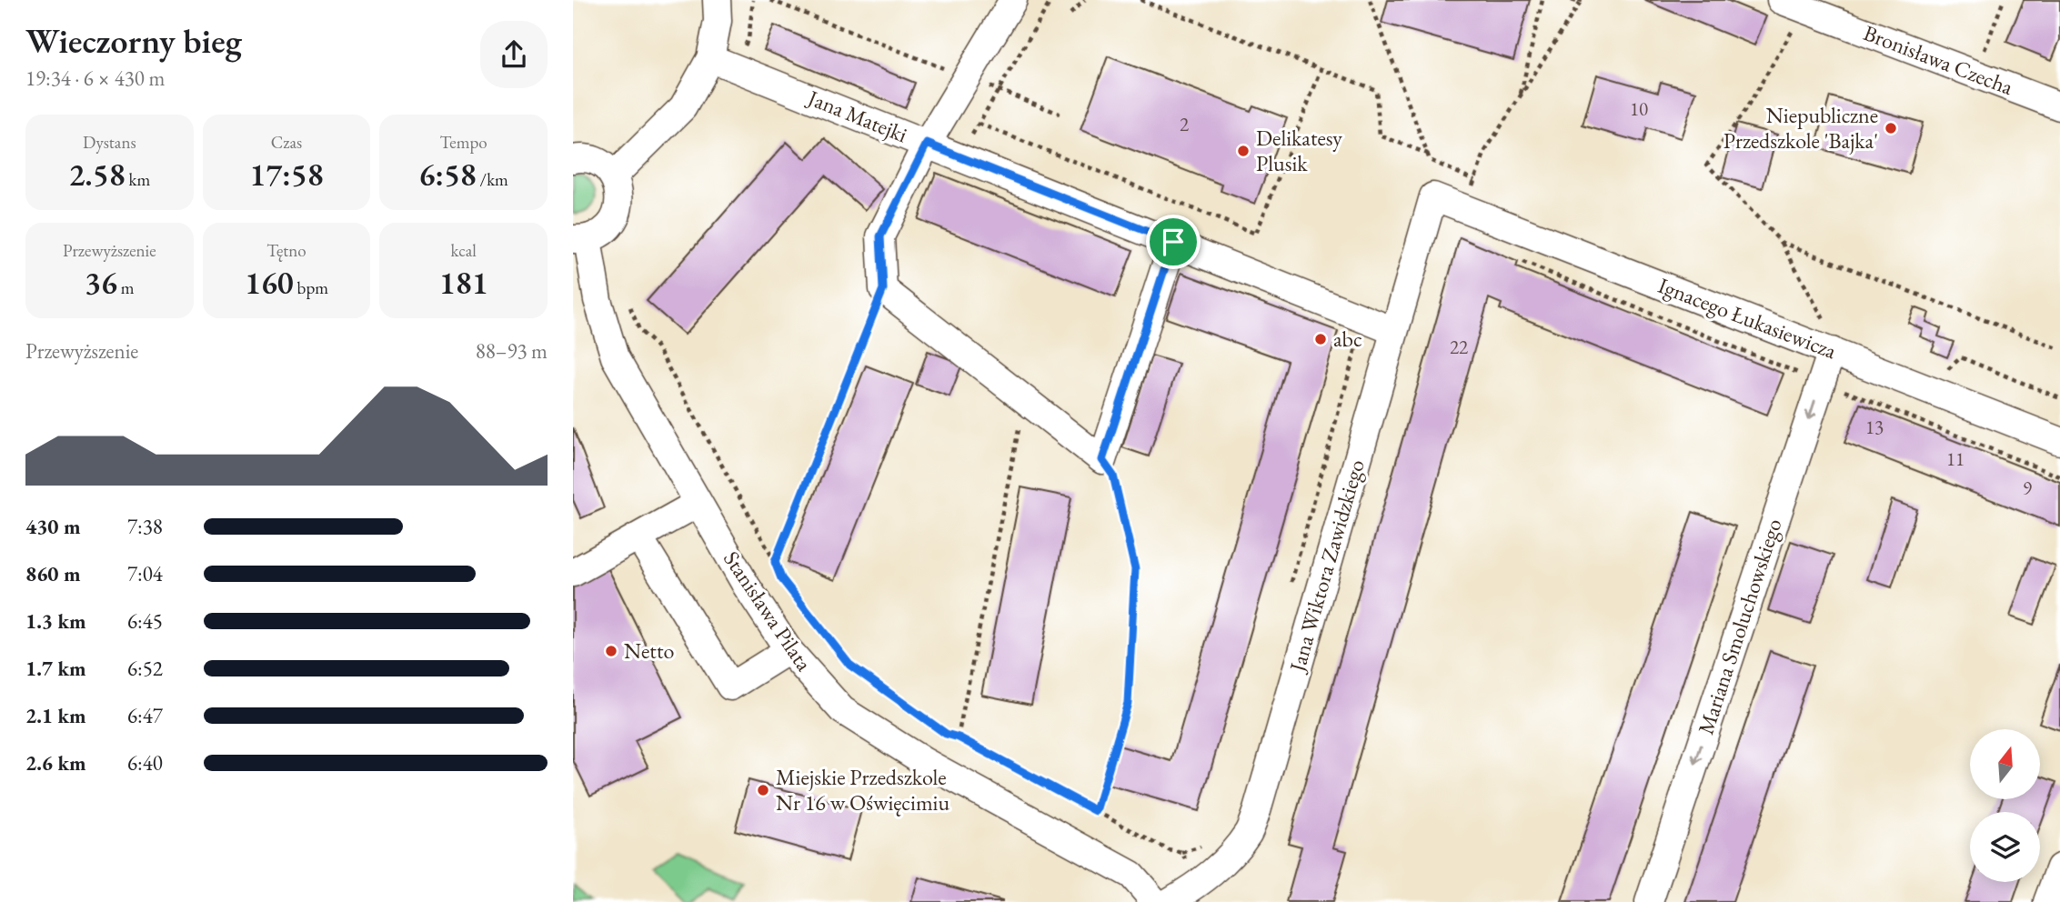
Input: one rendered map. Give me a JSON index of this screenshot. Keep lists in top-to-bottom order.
{
  "streets": {
    "street": [
      "Bronisława Czecha",
      "Jana Matejki",
      "Ignacego Łukasiewicza",
      "Jana Wiktora Zawidzkiego",
      "Stanisława Pilata",
      "Mariana Smoluchowskiego"
    ]
  },
  "crossings": [
    ["Jana Matejki", "Jana Wiktora Zawidzkiego"],
    ["Ignacego Łukasiewicza", "Jana Wiktora Zawidzkiego"],
    ["Ignacego Łukasiewicza", "Mariana Smoluchowskiego"]
  ],
  "one_way": ["Mariana Smoluchowskiego"],
  "places": [
    "Niepubliczne Przedszkole 'Bajka'",
    "Delikatesy Plusik",
    "abc",
    "Netto",
    "Miejskie Przedszkole Nr 16 w Oświęcimiu"
  ],
  "house_numbers": [
    "10",
    "2",
    "22",
    "13",
    "11",
    "9"
  ],
  "north": "top",
  "page": {
    "heading": ["Wieczorny bieg", "19:34 · 6 × 430 m"],
    "stats": [
      ["Dystans", "2.58 km"],
      ["Czas", "17:58"],
      ["Tempo", "6:58 /km"],
      ["Przewyższenie", "36 m"],
      ["Tętno", "160 bpm"],
      ["kcal", "181"]
    ],
    "chart": ["Przewyższenie", "88–93 m"],
    "list": [
      {
        "name": "430 m",
        "note": "7:38"
      },
      {
        "name": "860 m",
        "note": "7:04"
      },
      {
        "name": "1.3 km",
        "note": "6:45"
      },
      {
        "name": "1.7 km",
        "note": "6:52"
      },
      {
        "name": "2.1 km",
        "note": "6:47"
      },
      {
        "name": "2.6 km",
        "note": "6:40"
      }
    ]
  }
}
